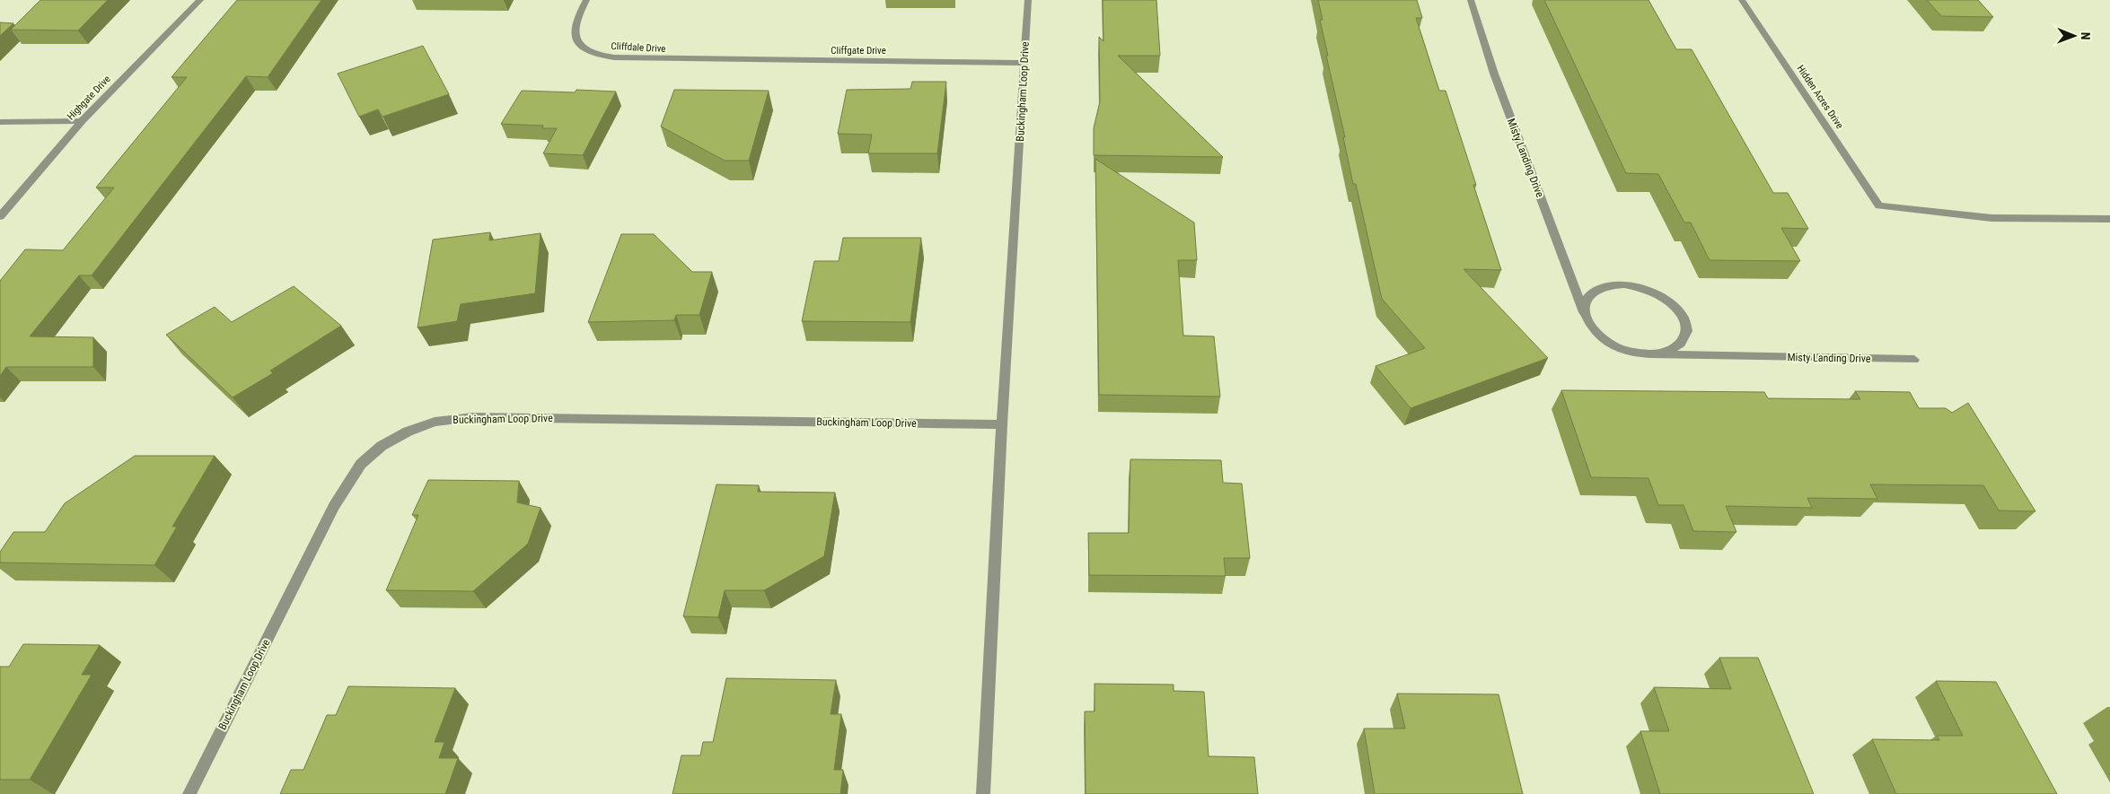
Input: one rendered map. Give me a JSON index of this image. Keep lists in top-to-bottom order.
{
  "streets": {
    "street": [
      "Cliffdale Drive",
      "Cliffgate Drive",
      "Buckingham Loop Drive",
      "Hidden Acres Drive",
      "Highgate Drive",
      "Misty Landing Drive"
    ]
  },
  "crossings": [
    ["Cliffdale Drive", "Cliffgate Drive"],
    ["Cliffgate Drive", "Buckingham Loop Drive"]
  ],
  "north": "right"
}
